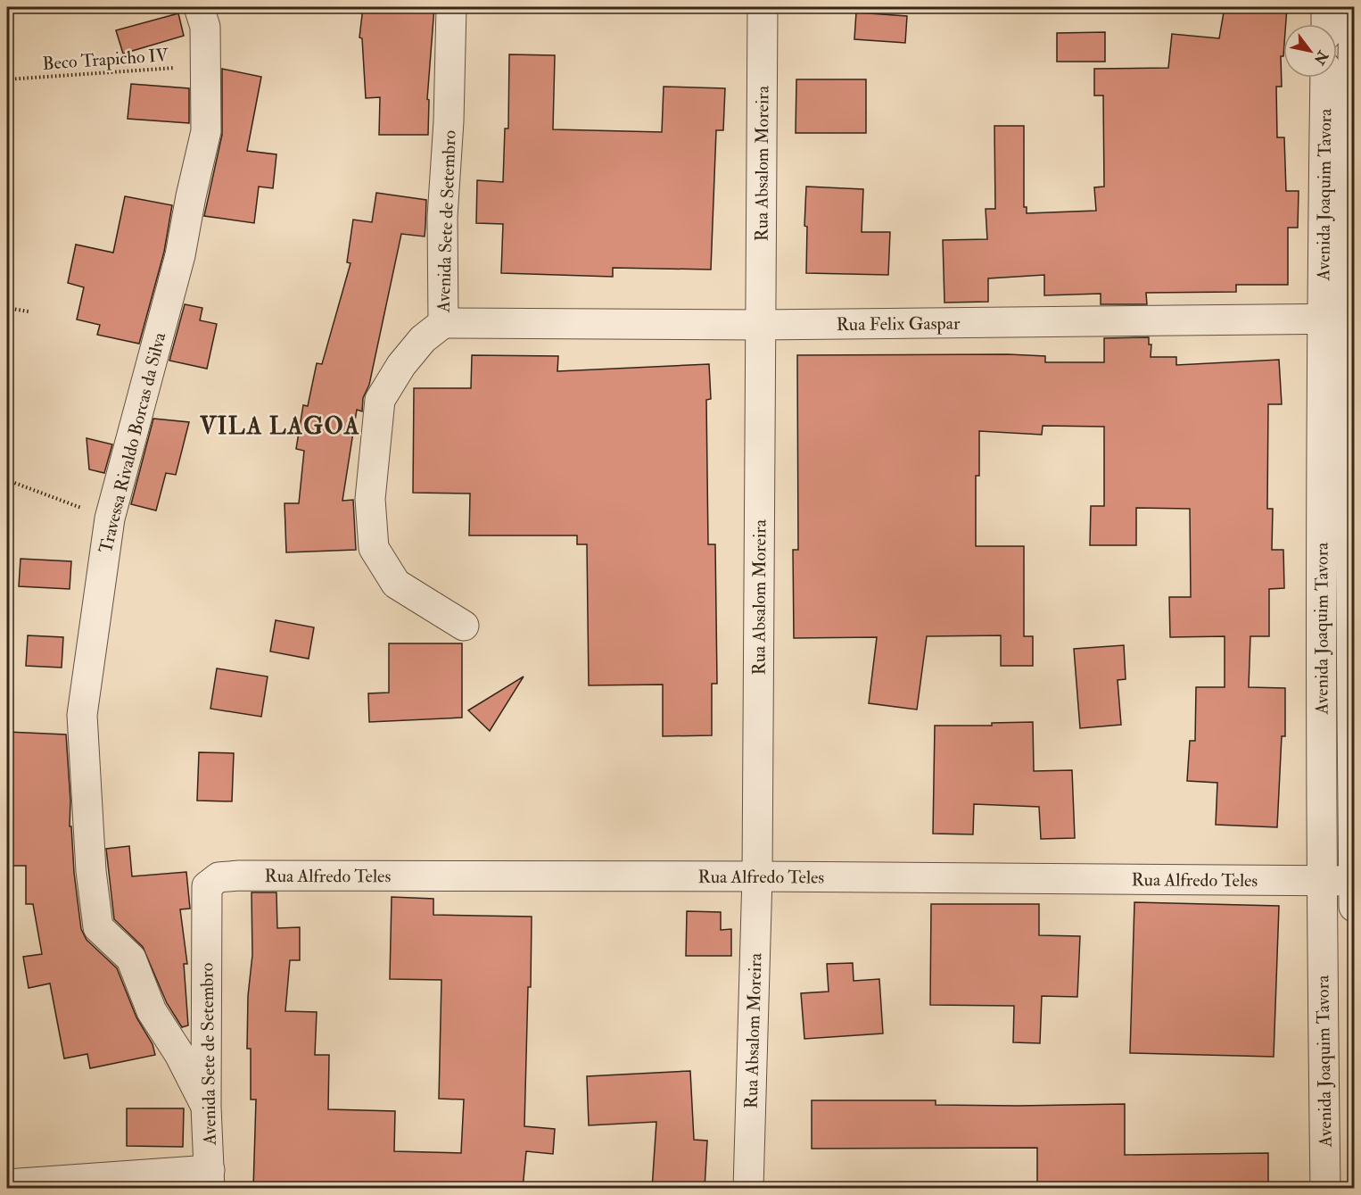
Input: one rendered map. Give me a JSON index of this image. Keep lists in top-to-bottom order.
{
  "streets": {
    "street": [
      "Rua Absalom Moreira",
      "Avenida Joaquim Tavora",
      "Avenida Sete de Setembro",
      "Rua Felix Gaspar",
      "Travessa Rivaldo Borcas da Silva",
      "Rua Alfredo Teles"
    ],
    "path": ["Beco Trapicho IV"]
  },
  "crossings": [
    ["Beco Trapicho IV", "Travessa Rivaldo Borcas da Silva"],
    ["Rua Absalom Moreira", "Rua Felix Gaspar"],
    ["Rua Absalom Moreira", "Rua Alfredo Teles"],
    ["Avenida Joaquim Tavora", "Rua Felix Gaspar"],
    ["Avenida Joaquim Tavora", "Rua Alfredo Teles"],
    ["Avenida Sete de Setembro", "Rua Felix Gaspar"],
    ["Avenida Sete de Setembro", "Travessa Rivaldo Borcas da Silva"],
    ["Avenida Sete de Setembro", "Rua Alfredo Teles"]
  ],
  "districts": ["VILA LAGOA"],
  "north": "bottom right"
}
